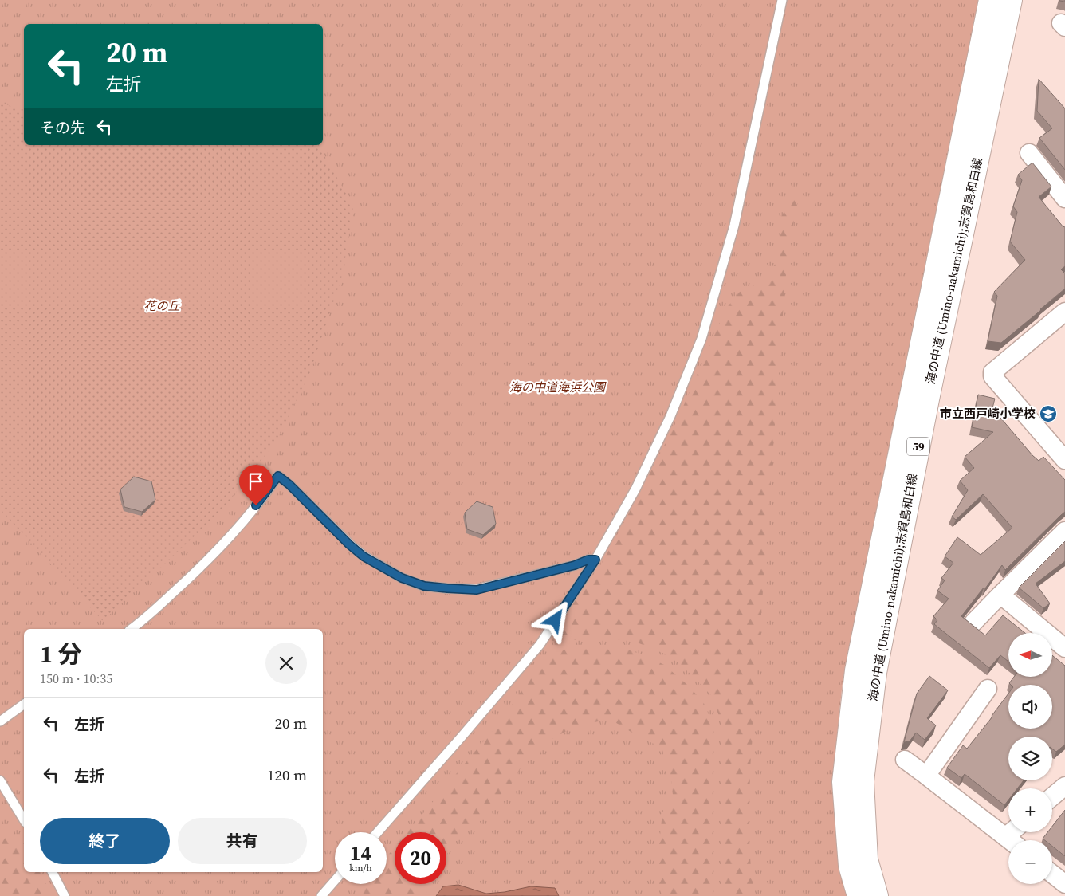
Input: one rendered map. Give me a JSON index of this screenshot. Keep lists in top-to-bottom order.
{
  "streets": {
    "main road": ["海の中道 (Umino-nakamichi);志賀島和白線", "59"]
  },
  "parks": ["花の丘", "海の中道海浜公園"],
  "places": {
    "school or university": ["市立西戸崎小学校"]
  },
  "north": "left",
  "page": {
    "turn": ["20 m", "左折"],
    "then": "その先",
    "heading": ["1 分", "150 m · 10:35"],
    "map_buttons": ["+", "−"],
    "list": [
      {
        "name": "左折",
        "value": "20 m"
      },
      {
        "name": "左折",
        "value": "120 m"
      }
    ],
    "buttons": ["終了", "共有"],
    "speed": "14 km/h",
    "limit": "20"
  }
}
